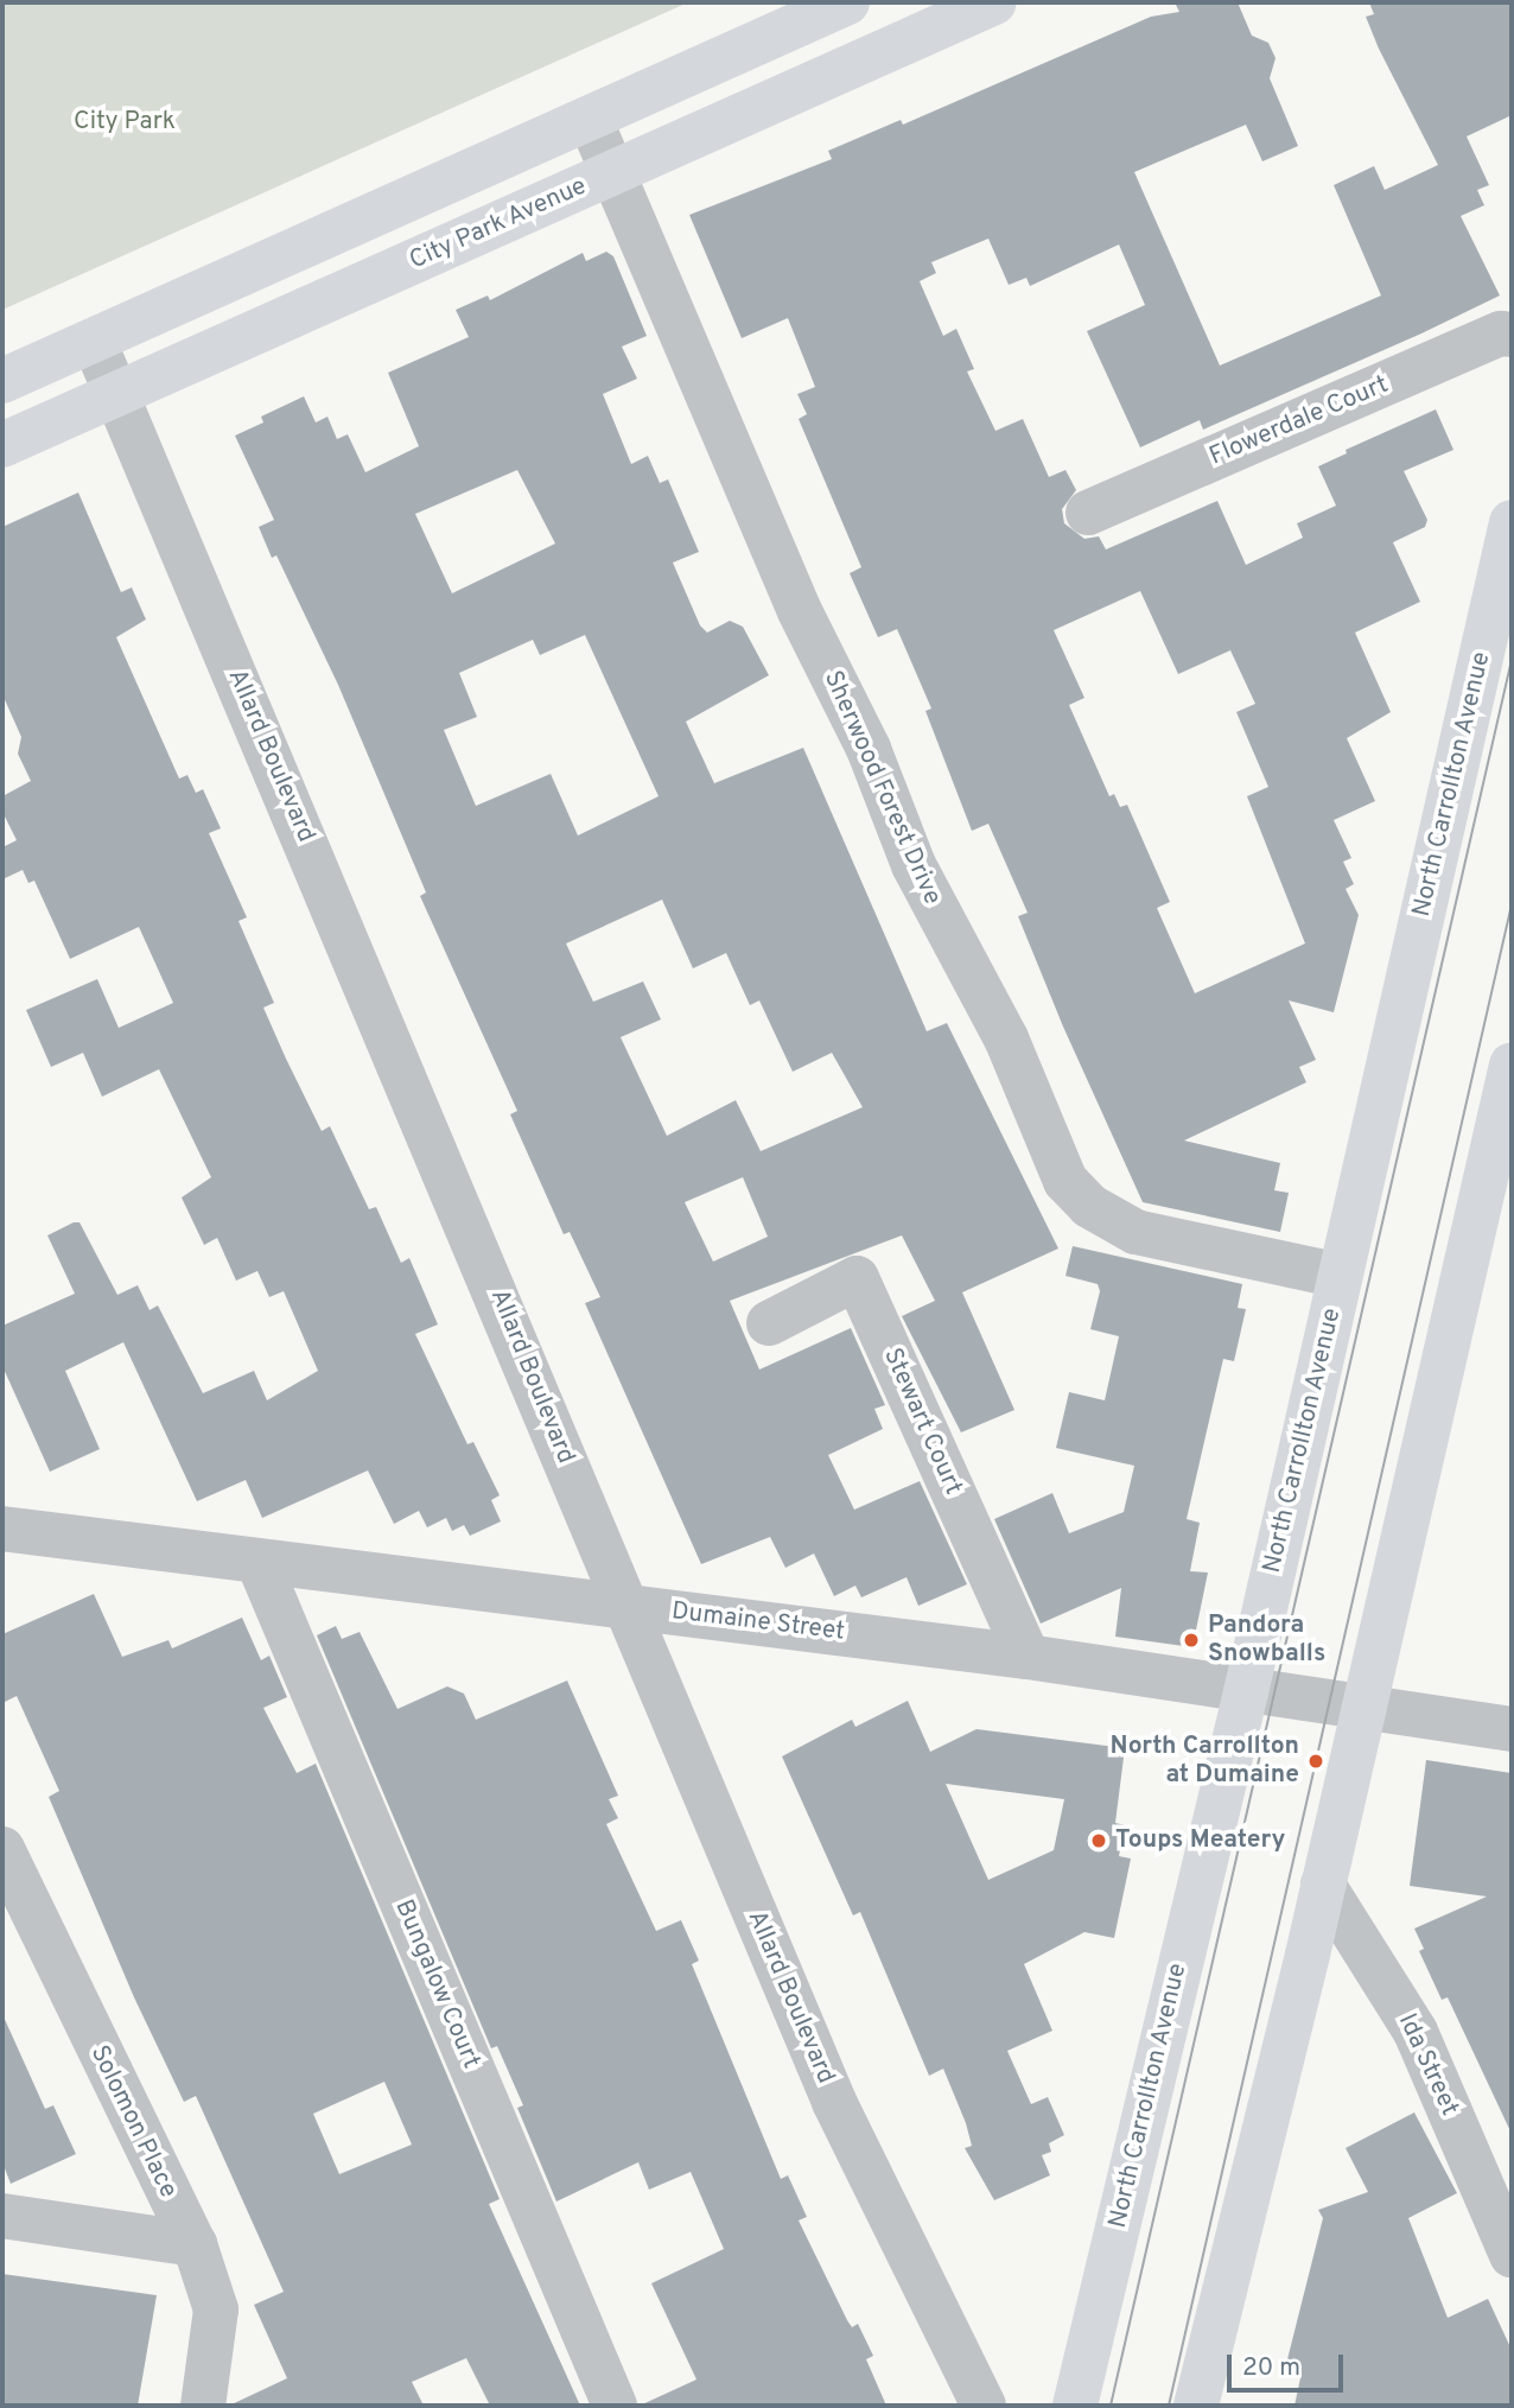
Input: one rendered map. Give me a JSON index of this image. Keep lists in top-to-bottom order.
{
  "streets": {
    "main road": ["City Park Avenue", "North Carrollton Avenue"],
    "street": [
      "Flowerdale Court",
      "Allard Boulevard",
      "Sherwood Forest Drive",
      "Stewart Court",
      "Dumaine Street",
      "Bungalow Court",
      "Ida Street",
      "Solomon Place"
    ]
  },
  "crossings": [
    ["City Park Avenue", "Allard Boulevard"],
    ["City Park Avenue", "Sherwood Forest Drive"],
    ["Allard Boulevard", "Dumaine Street"],
    ["North Carrollton Avenue", "Sherwood Forest Drive"],
    ["North Carrollton Avenue", "Dumaine Street"],
    ["Stewart Court", "Dumaine Street"],
    ["Dumaine Street", "Bungalow Court"]
  ],
  "parks": ["City Park"],
  "places": ["Pandora Snowballs", "North Carrollton at Dumaine", "Toups Meatery"],
  "scale_bar": "20 m"
}
